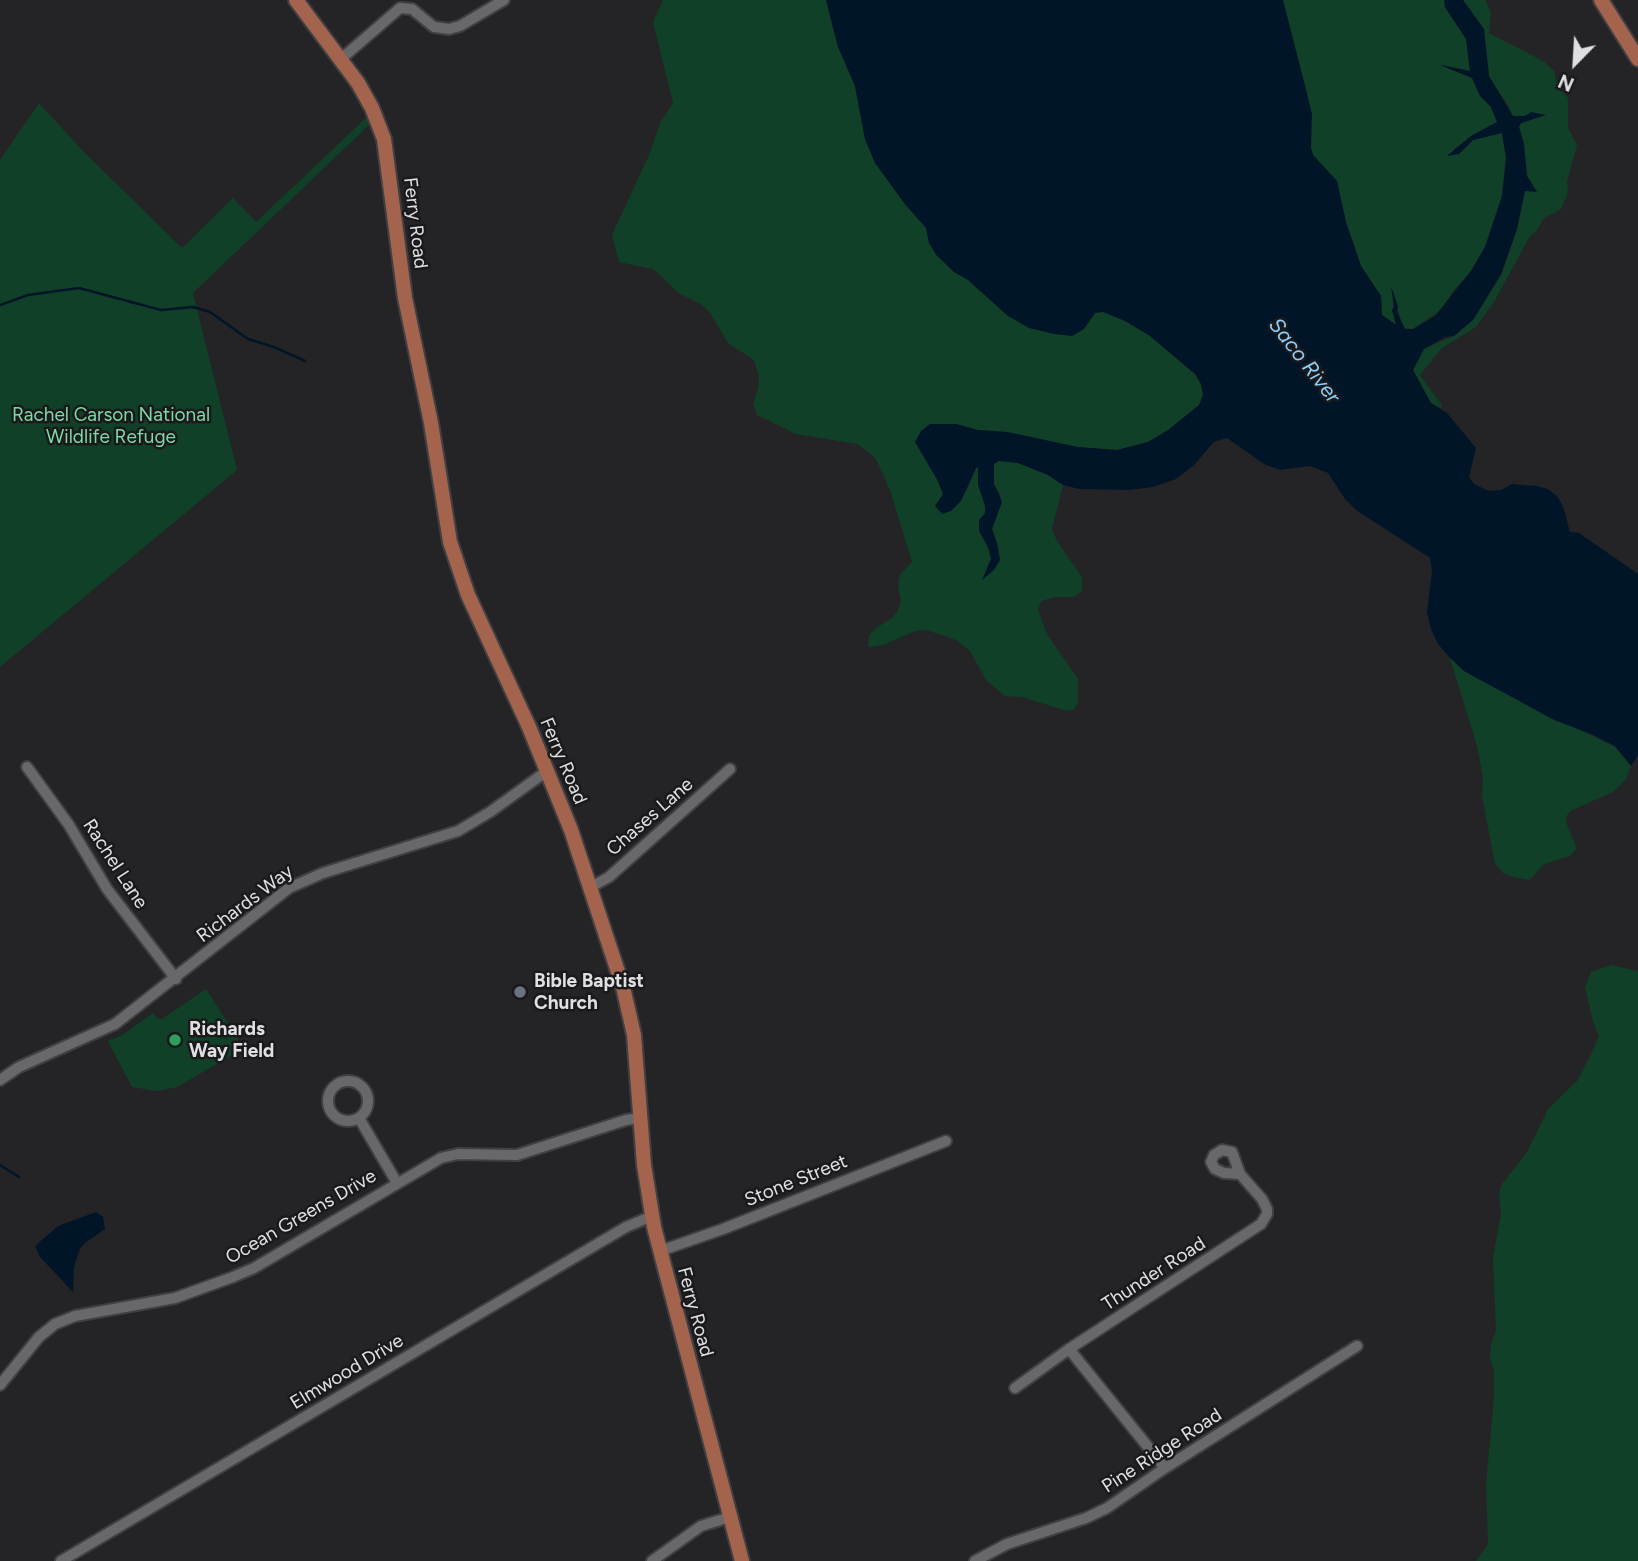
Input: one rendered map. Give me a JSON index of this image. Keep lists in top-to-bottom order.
{
  "streets": {
    "main road": ["Ferry Road"],
    "street": [
      "Chases Lane",
      "Rachel Lane",
      "Richards Way",
      "Stone Street",
      "Ocean Greens Drive",
      "Thunder Road",
      "Elmwood Drive",
      "Pine Ridge Road"
    ]
  },
  "crossings": [
    ["Ferry Road", "Chases Lane"],
    ["Ferry Road", "Richards Way"],
    ["Ferry Road", "Stone Street"],
    ["Ferry Road", "Ocean Greens Drive"],
    ["Ferry Road", "Elmwood Drive"],
    ["Rachel Lane", "Richards Way"]
  ],
  "water": ["Saco River"],
  "parks": ["Rachel Carson National Wildlife Refuge"],
  "places": ["Bible Baptist Church", "Richards Way Field"],
  "north": "bottom left"
}
